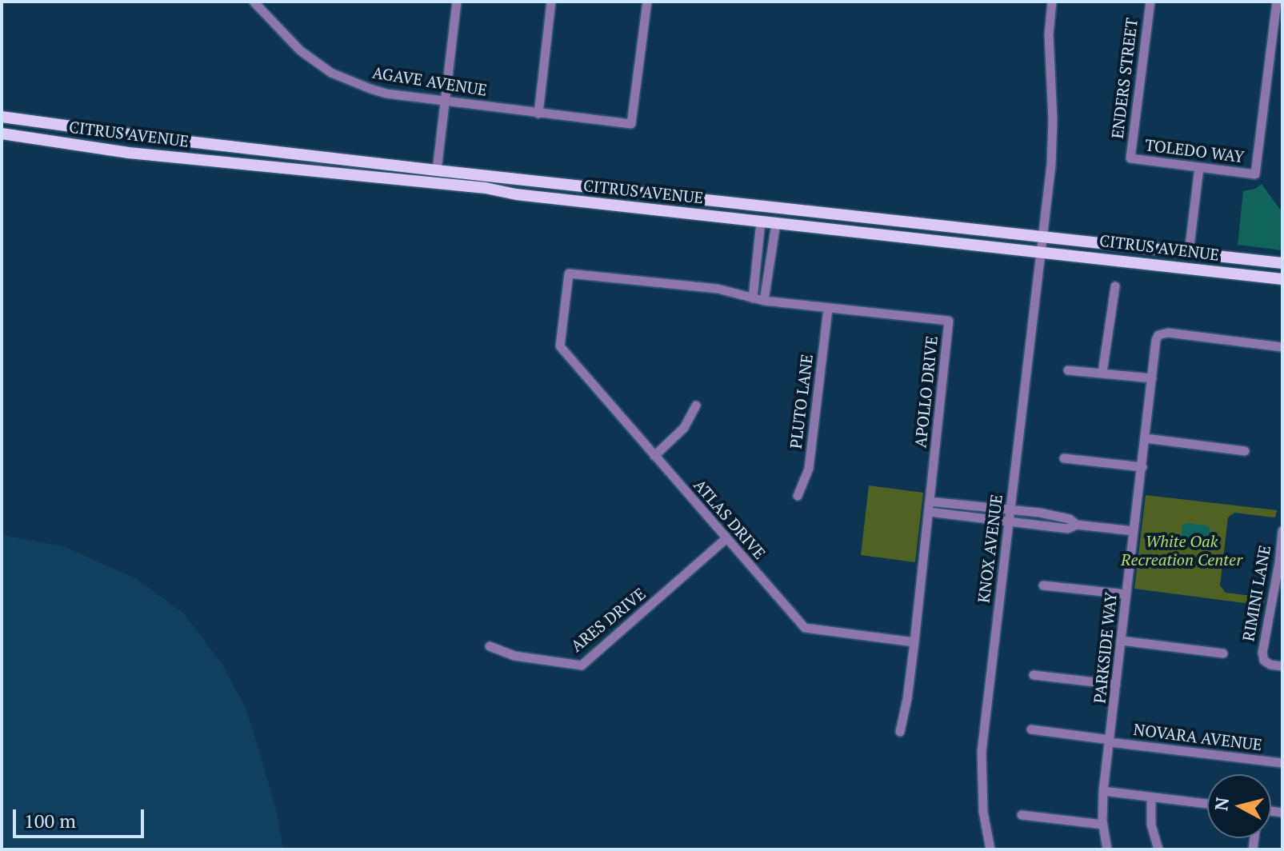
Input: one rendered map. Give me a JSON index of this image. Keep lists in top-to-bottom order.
{
  "streets": {
    "main road": ["CITRUS AVENUE"],
    "street": [
      "ENDERS STREET",
      "AGAVE AVENUE",
      "TOLEDO WAY",
      "APOLLO DRIVE",
      "PLUTO LANE",
      "ATLAS DRIVE",
      "KNOX AVENUE",
      "RIMINI LANE",
      "ARES DRIVE",
      "PARKSIDE WAY",
      "NOVARA AVENUE"
    ]
  },
  "crossings": [
    ["ENDERS STREET", "TOLEDO WAY"],
    ["CITRUS AVENUE", "KNOX AVENUE"],
    ["APOLLO DRIVE", "PLUTO LANE"],
    ["APOLLO DRIVE", "ATLAS DRIVE"],
    ["ATLAS DRIVE", "ARES DRIVE"],
    ["PARKSIDE WAY", "NOVARA AVENUE"]
  ],
  "parks": ["White Oak Recreation Center"],
  "scale_bar": "100 m",
  "north": "left"
}
